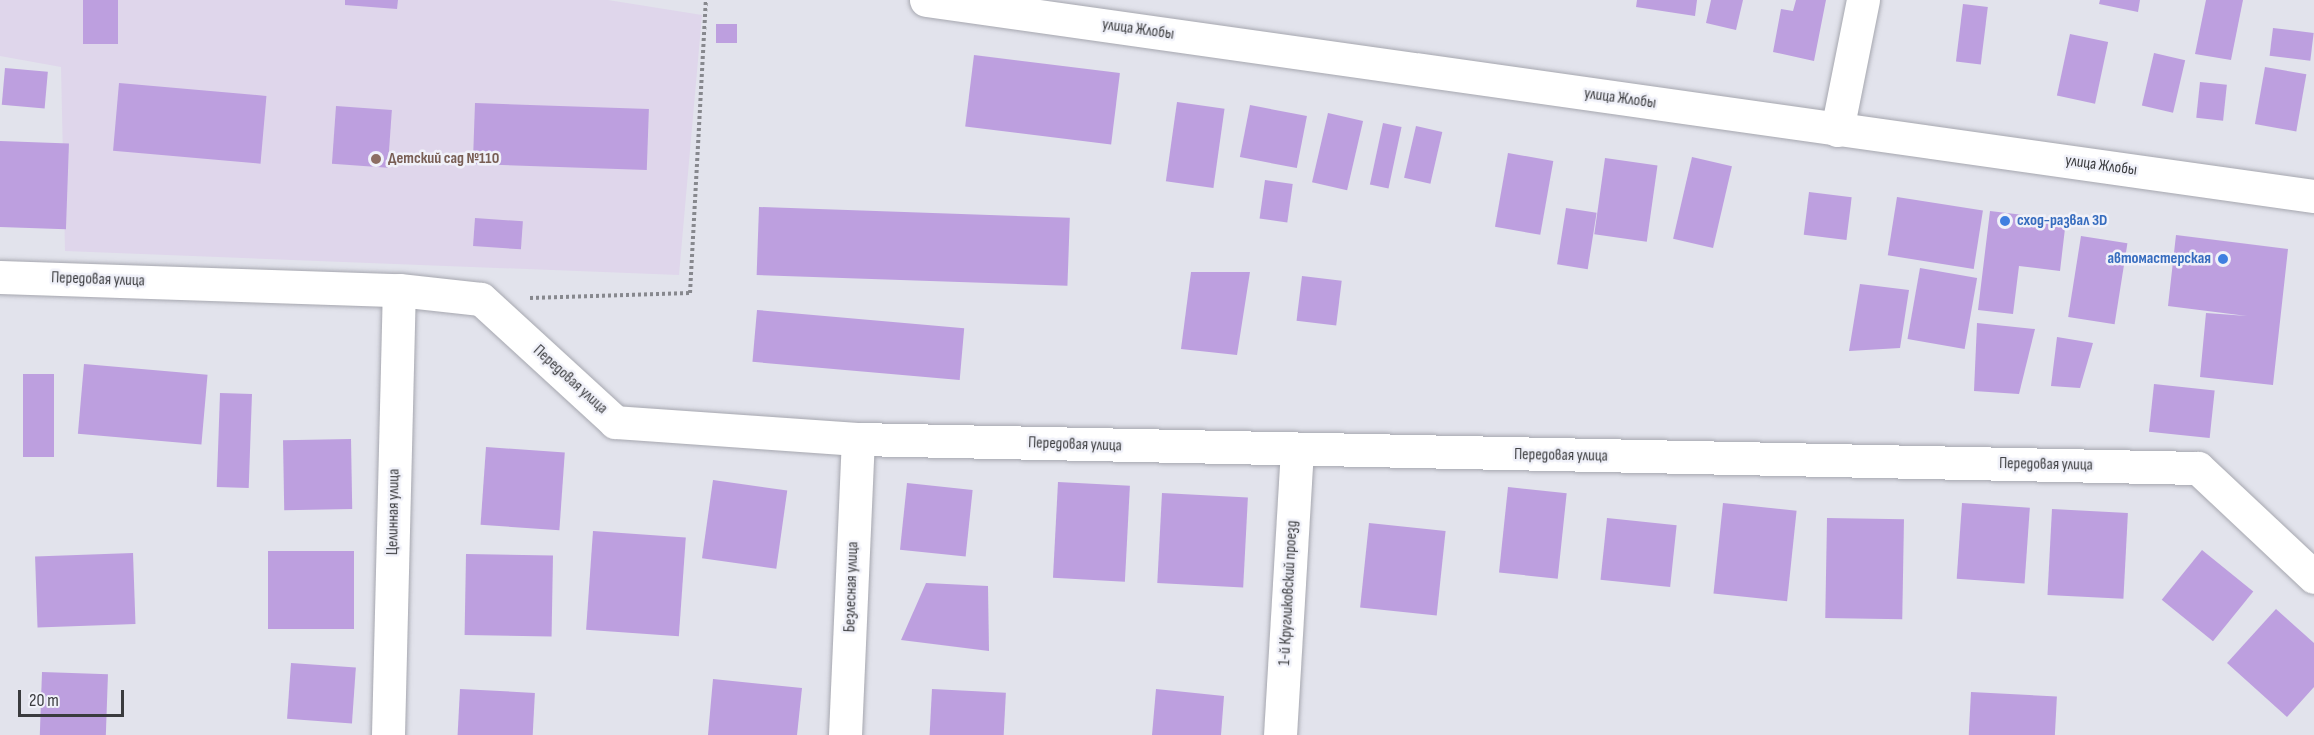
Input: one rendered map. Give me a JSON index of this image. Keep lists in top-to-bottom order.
{
  "streets": {
    "street": [
      "улица Жлобы",
      "Передовая улица",
      "Целинная улица",
      "Безлесная улица",
      "1-й Кругликовский проезд"
    ]
  },
  "crossings": [
    ["Передовая улица", "Целинная улица"],
    ["Передовая улица", "Безлесная улица"],
    ["Передовая улица", "1-й Кругликовский проезд"]
  ],
  "places": ["Детский сад №110", "сход-развал 3D", "автомастерская"],
  "scale_bar": "20 m"
}
